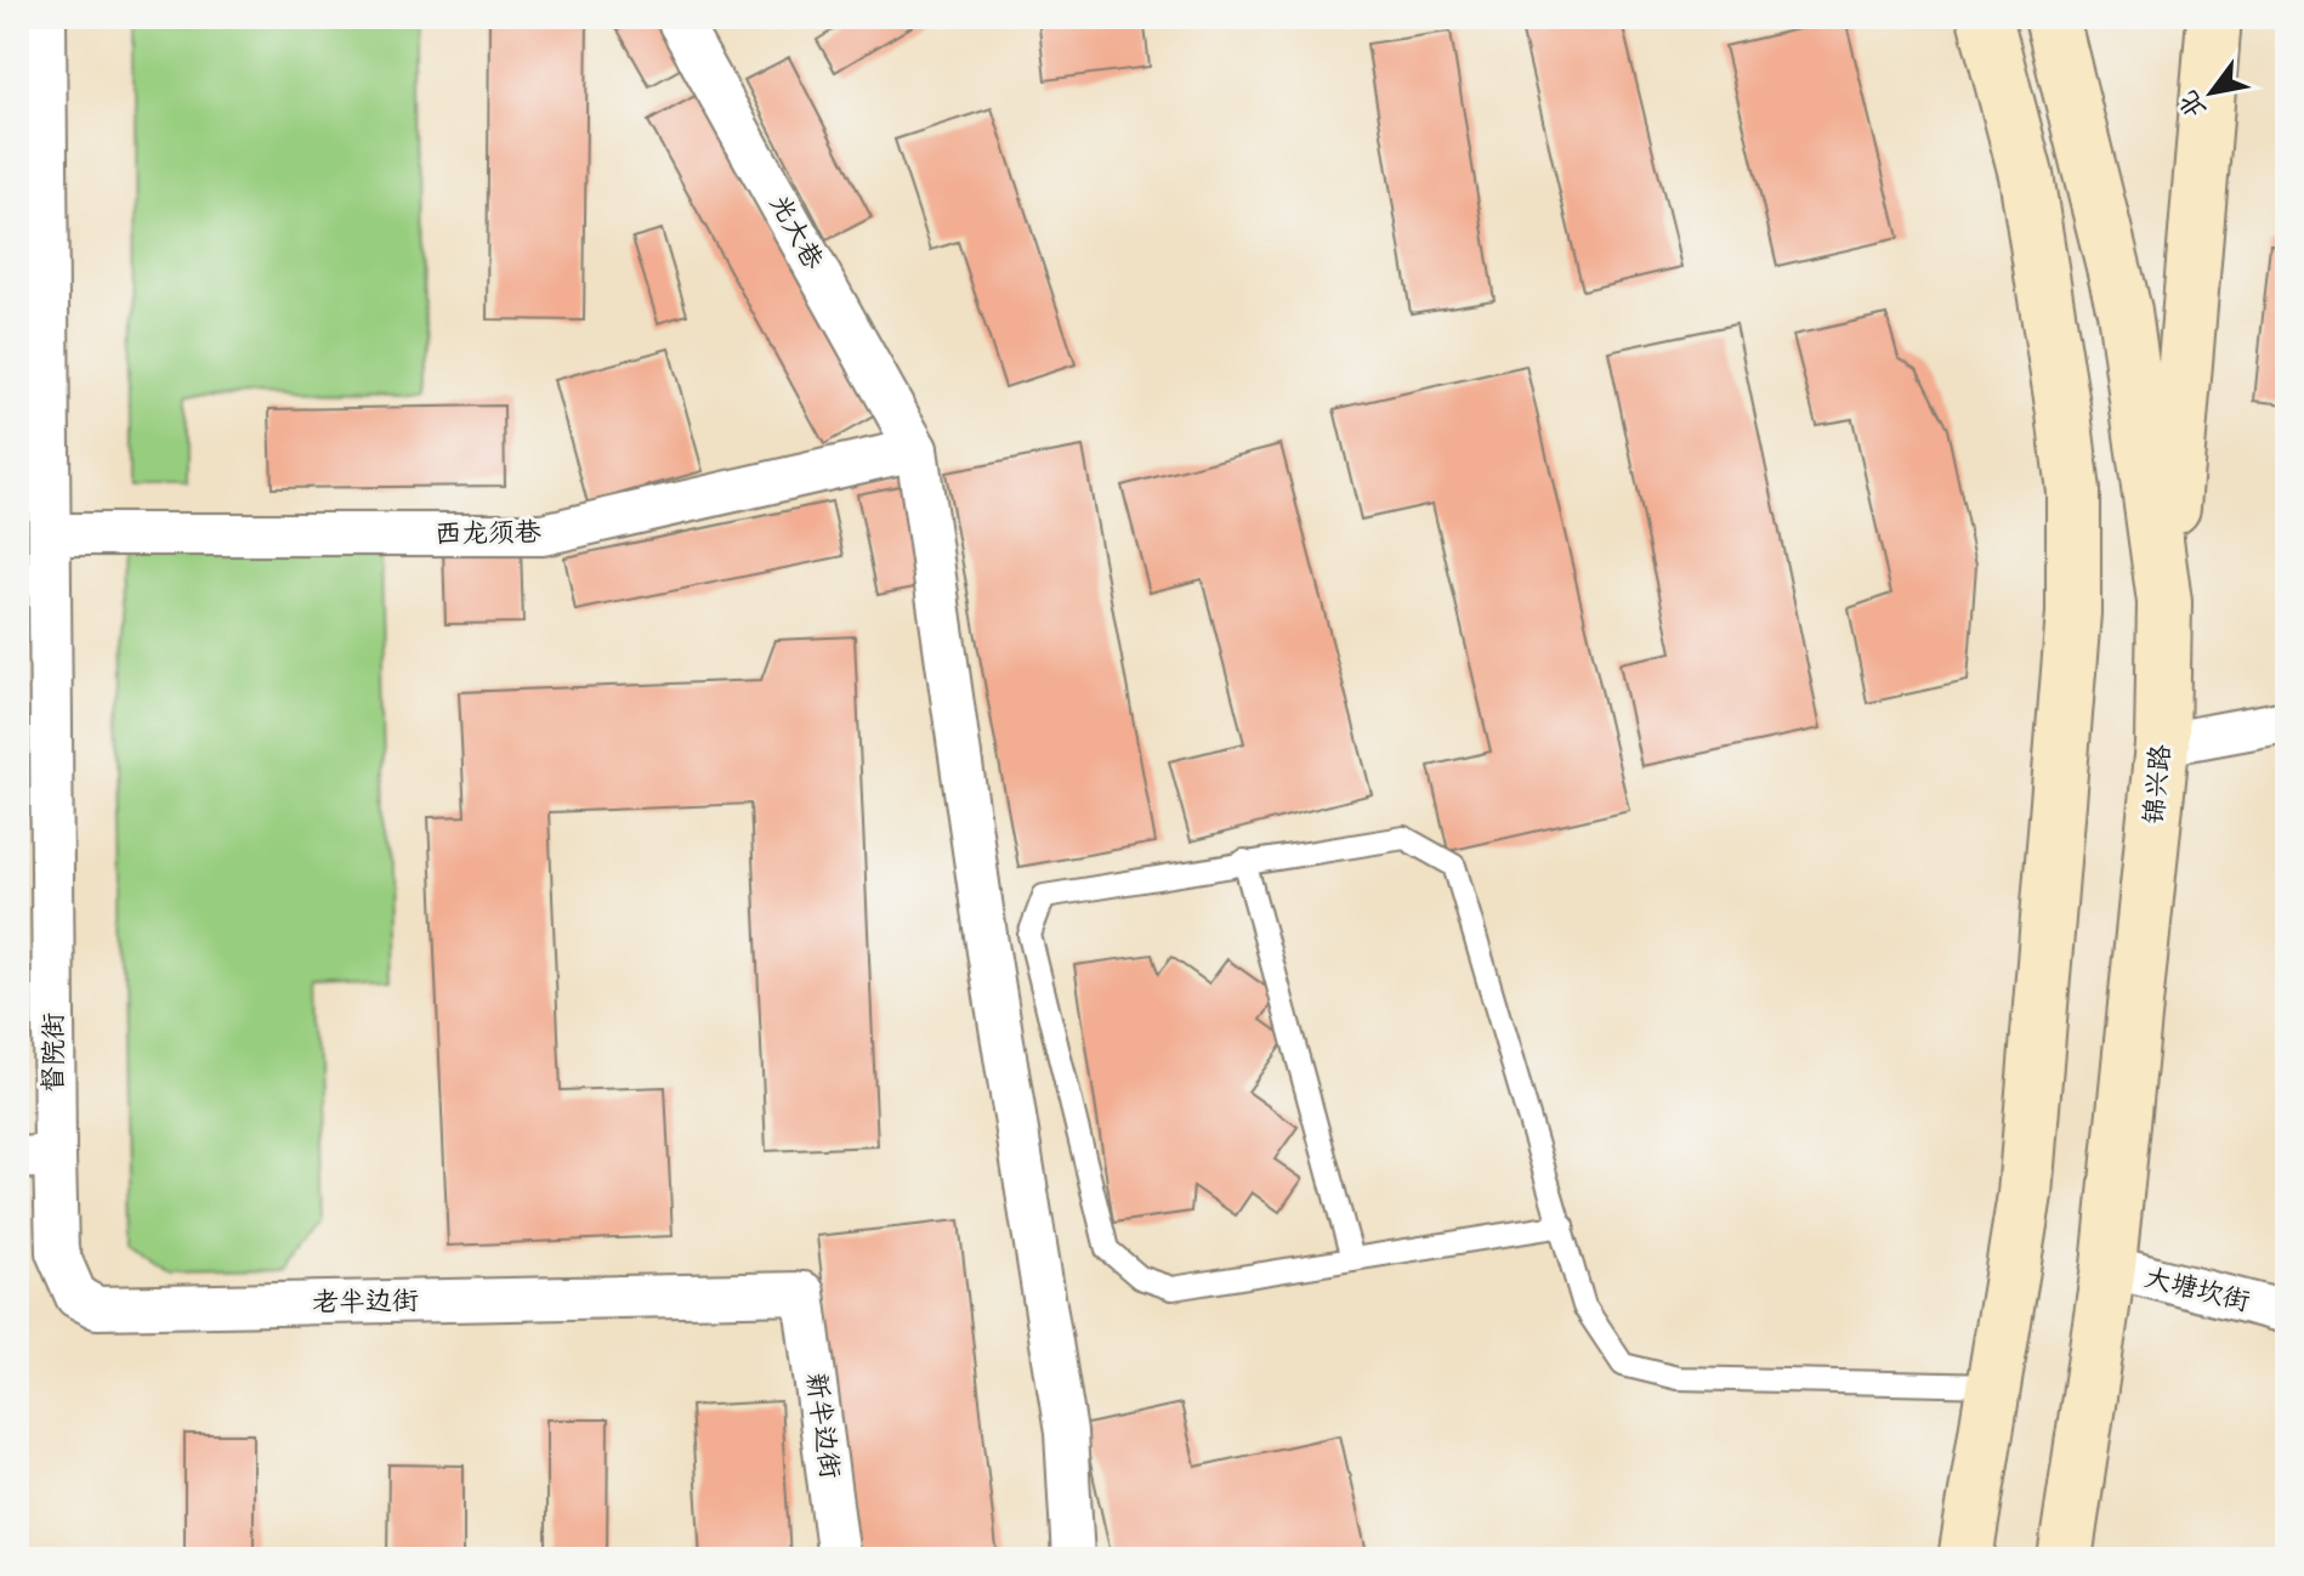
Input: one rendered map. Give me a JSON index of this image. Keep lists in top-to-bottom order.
{
  "streets": {
    "main road": ["锦兴路"],
    "street": [
      "光大巷",
      "西龙须巷",
      "督院街",
      "大塘坎街",
      "老半边街",
      "新半边街"
    ]
  },
  "crossings": [
    ["光大巷", "西龙须巷"],
    ["西龙须巷", "督院街"],
    ["锦兴路", "大塘坎街"],
    ["督院街", "老半边街"],
    ["老半边街", "新半边街"]
  ],
  "north": "bottom left"
}
